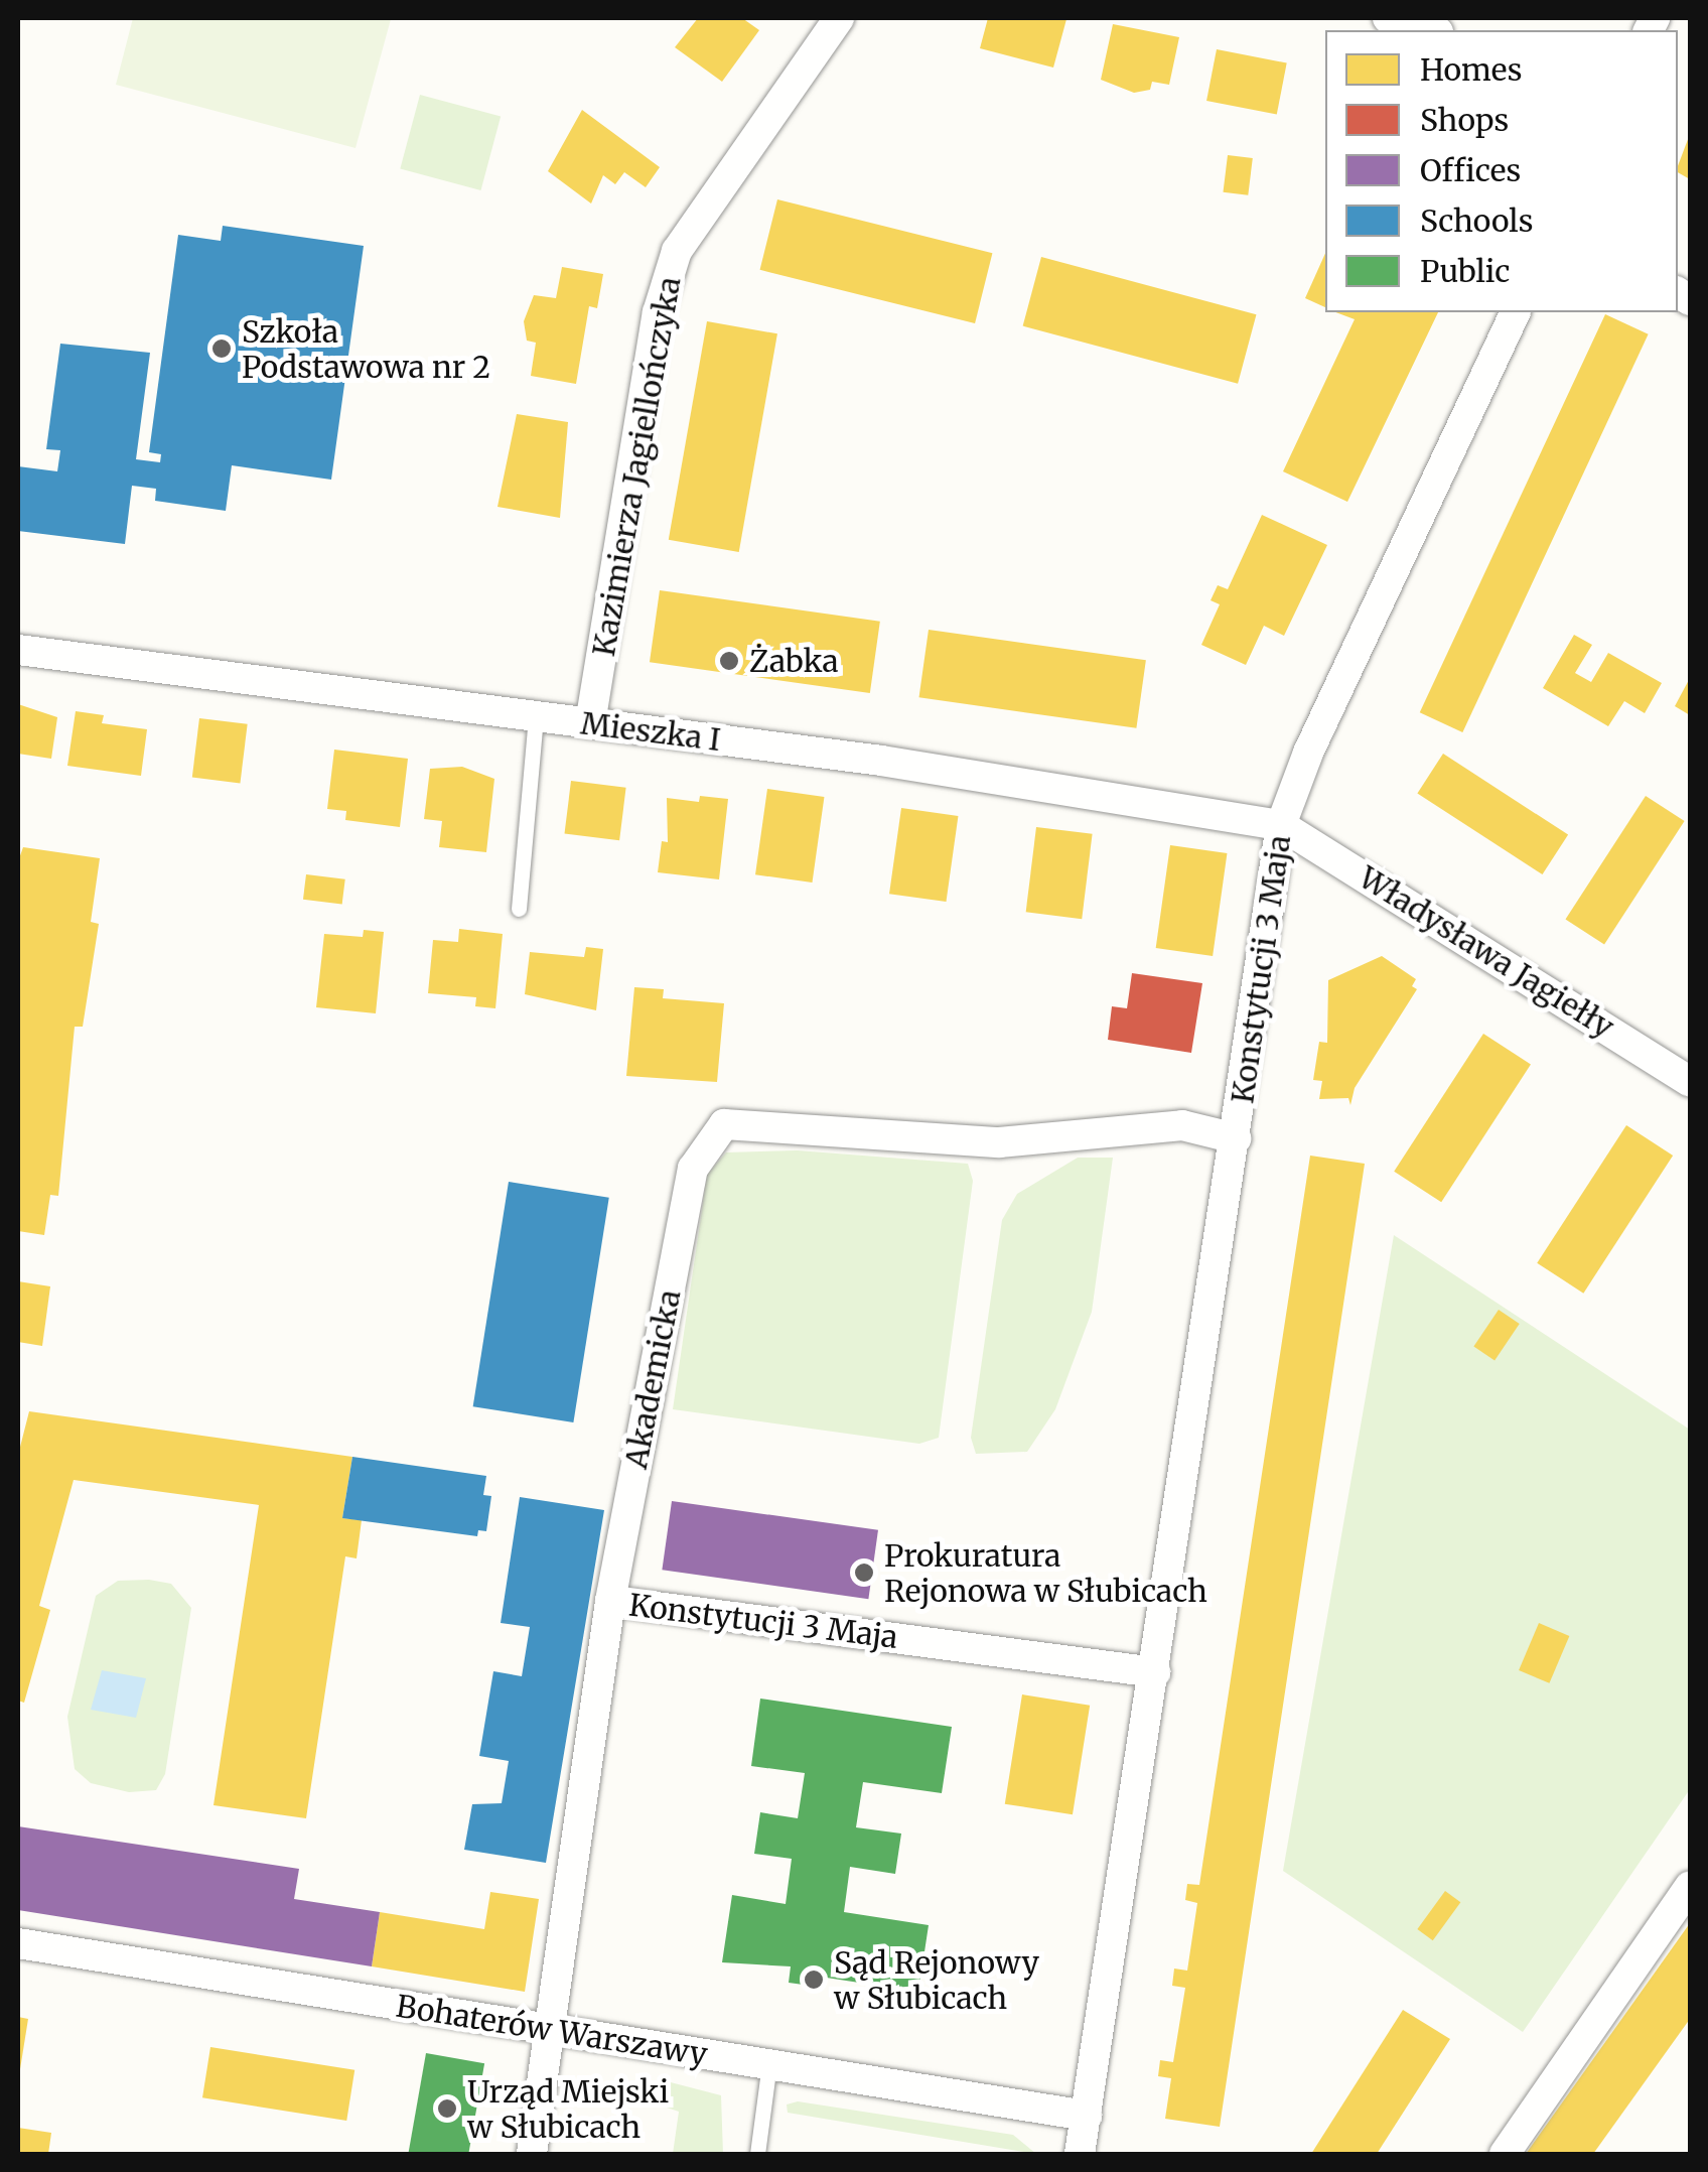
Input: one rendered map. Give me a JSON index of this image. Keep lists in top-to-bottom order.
{
  "streets": {
    "street": [
      "Kazimierza Jagiellończyka",
      "Mieszka I",
      "Władysława Jagiełły",
      "Konstytucji 3 Maja",
      "Akademicka",
      "Bohaterów Warszawy"
    ]
  },
  "crossings": [
    ["Kazimierza Jagiellończyka", "Mieszka I"],
    ["Mieszka I", "Władysława Jagiełły"],
    ["Mieszka I", "Konstytucji 3 Maja"],
    ["Władysława Jagiełły", "Konstytucji 3 Maja"],
    ["Konstytucji 3 Maja", "Akademicka"],
    ["Konstytucji 3 Maja", "Bohaterów Warszawy"],
    ["Akademicka", "Bohaterów Warszawy"]
  ],
  "places": [
    "Szkoła Podstawowa nr 2",
    "Żabka",
    "Prokuratura Rejonowa w Słubicach",
    "Sąd Rejonowy w Słubicach",
    "Urząd Miejski w Słubicach"
  ],
  "legend": [
    "Homes",
    "Shops",
    "Offices",
    "Schools",
    "Public"
  ]
}
